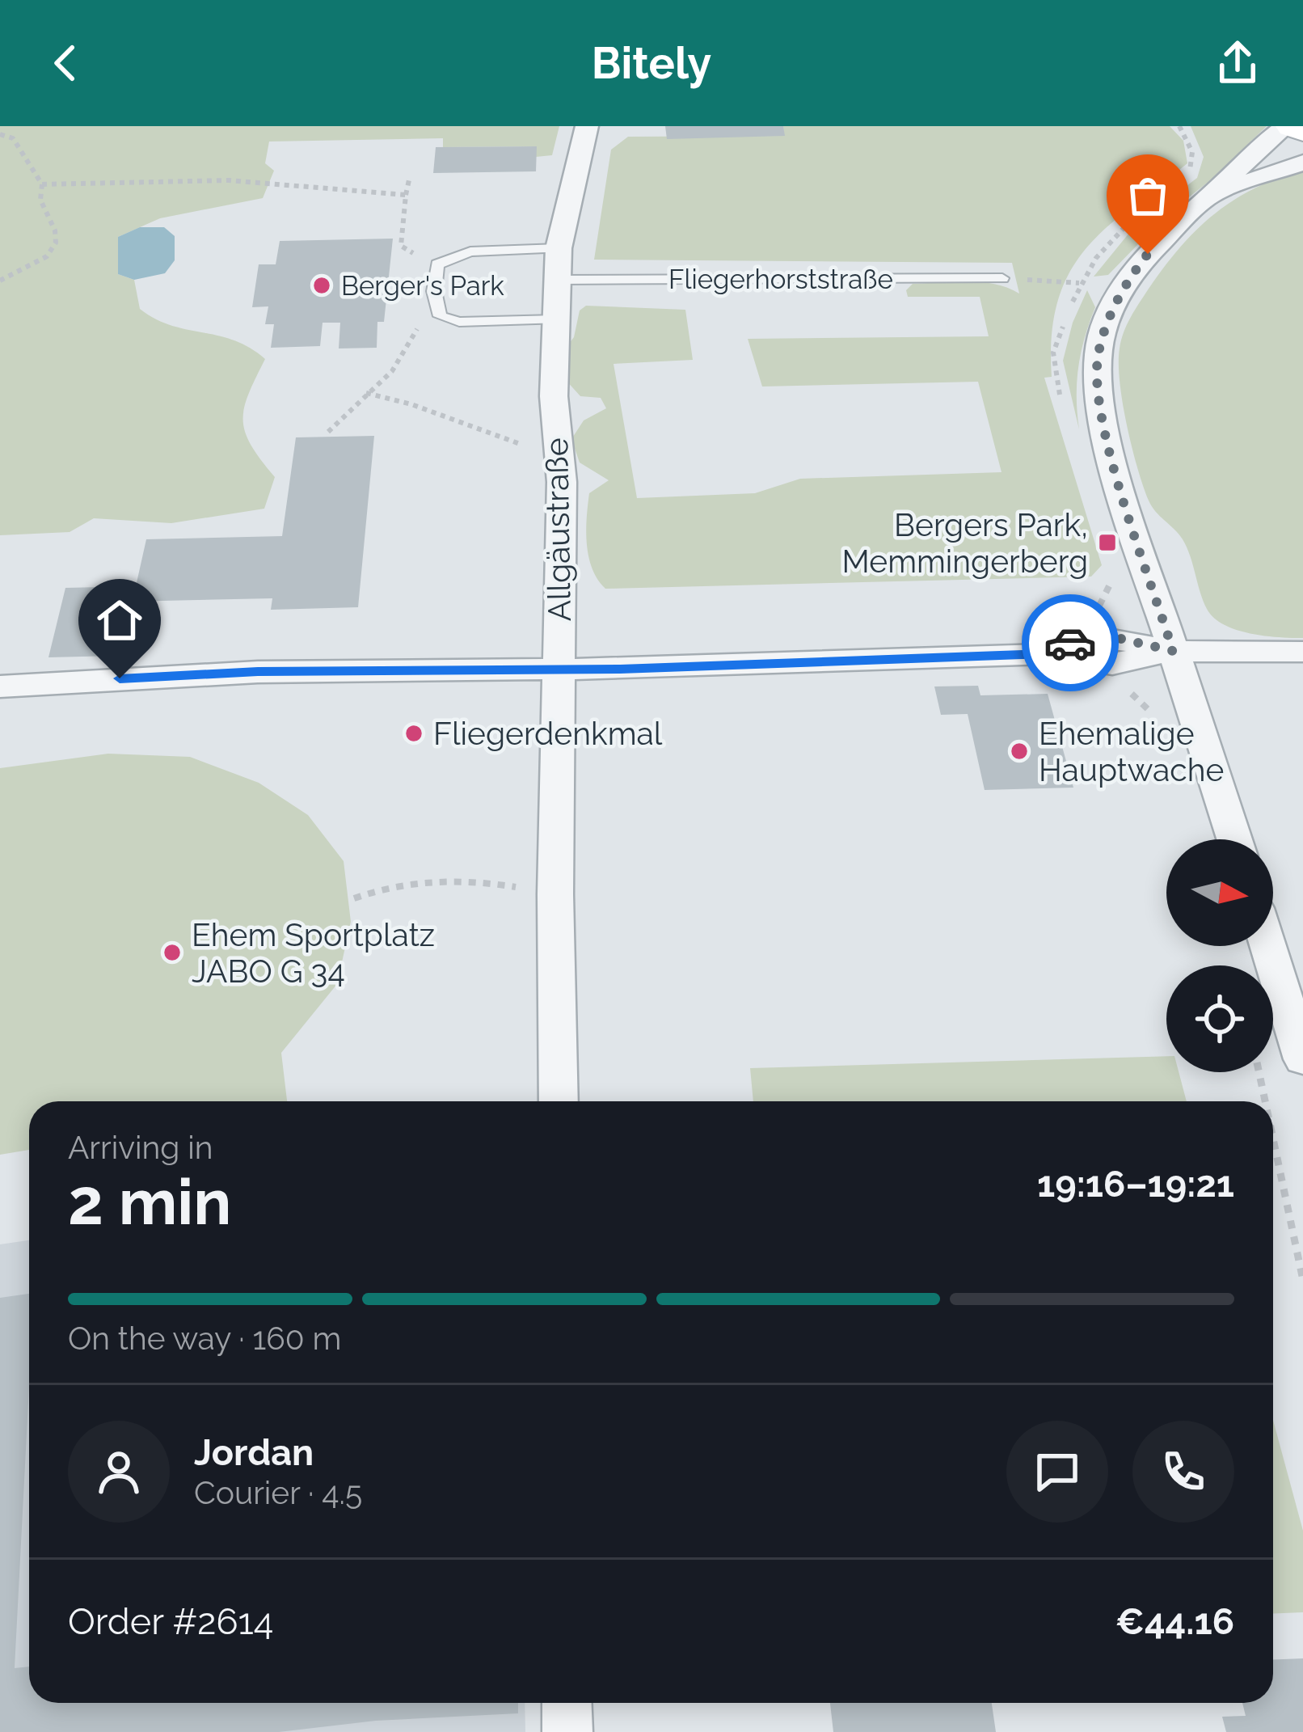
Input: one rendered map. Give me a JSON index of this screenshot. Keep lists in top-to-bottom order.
{
  "streets": {
    "street": ["Allgäustraße"],
    "lane": ["Fliegerhorststraße"]
  },
  "crossings": [
    ["Fliegerhorststraße", "Allgäustraße"]
  ],
  "places": {
    "other": [
      "Berger's Park",
      "Fliegerdenkmal",
      "Ehemalige Hauptwache",
      "Ehem Sportplatz JABO G 34"
    ],
    "transit": ["Bergers Park, Memmingerberg"]
  },
  "north": "right",
  "page": {
    "header": "Bitely",
    "heading": ["2 min", "Arriving in", "19:16–19:21"],
    "panel": [
      "Jordan",
      "Courier · 4.5",
      "Order #2614",
      "€44.16"
    ],
    "bar": "On the way · 160 m"
  }
}
